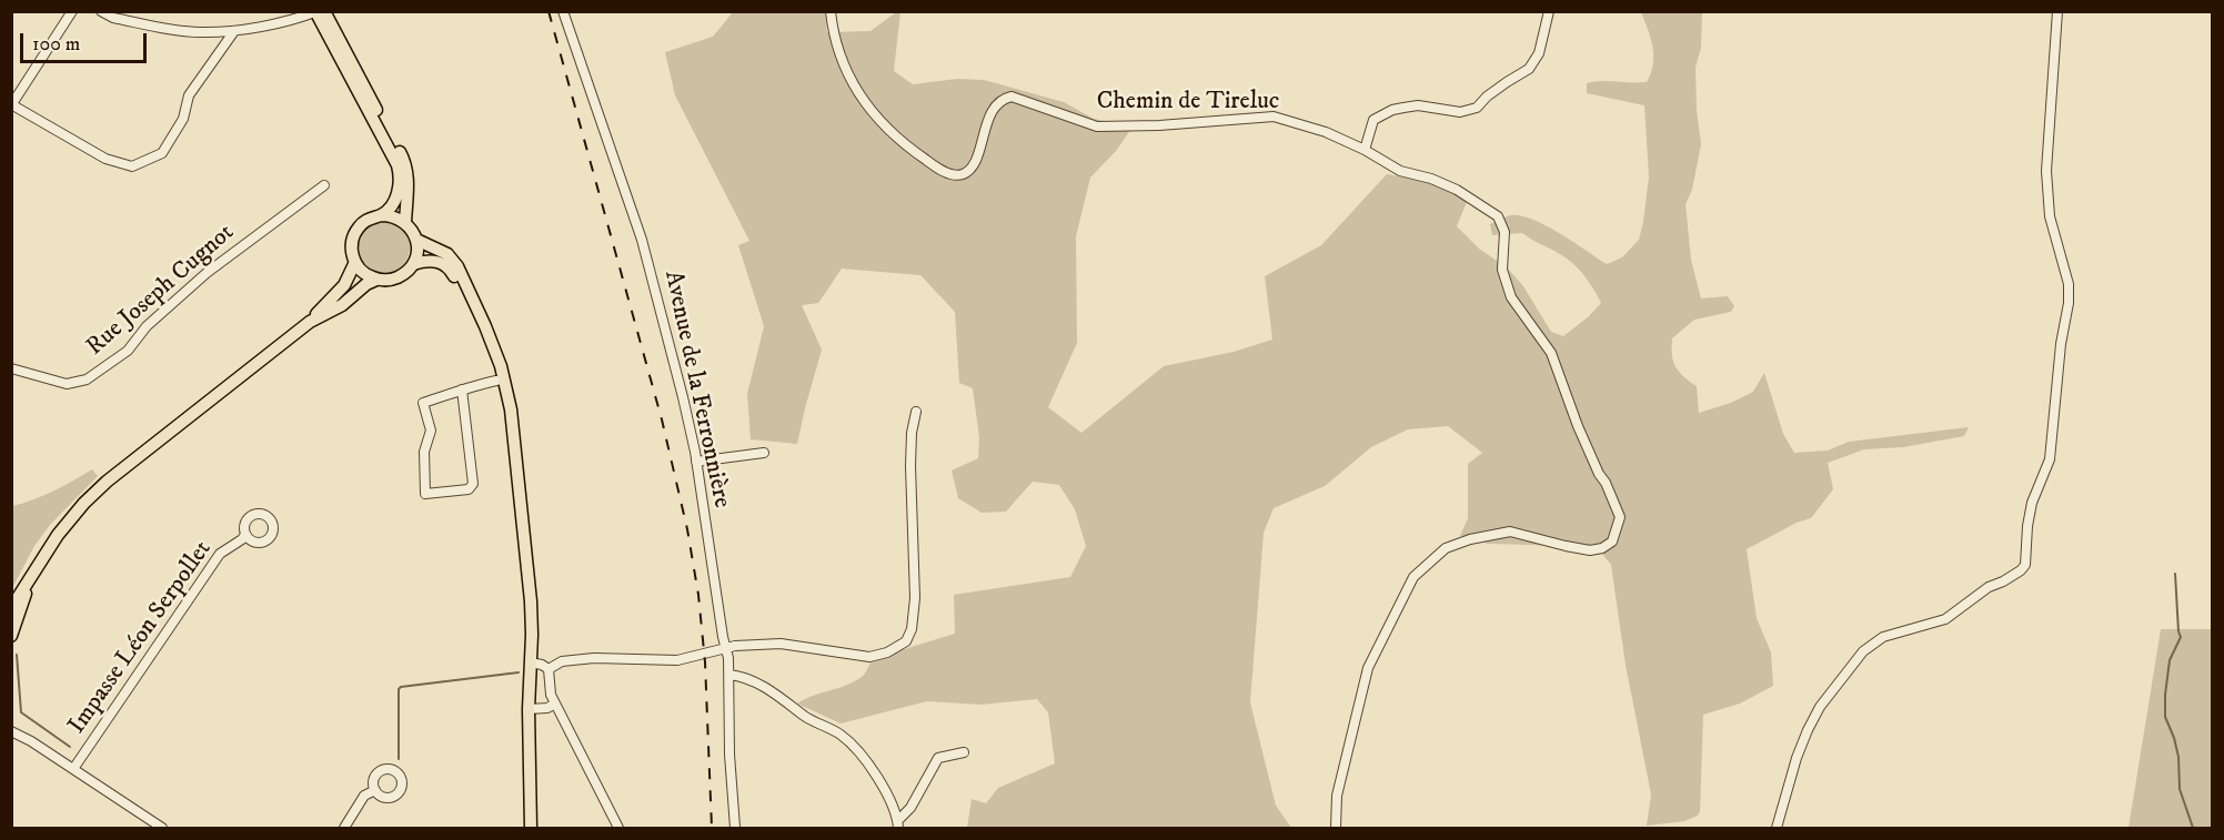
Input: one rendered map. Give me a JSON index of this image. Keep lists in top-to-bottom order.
{
  "streets": {
    "street": [
      "Chemin de Tireluc",
      "Rue Joseph Cugnot",
      "Avenue de la Ferronnière",
      "Impasse Léon Serpollet"
    ]
  },
  "scale_bar": "100 m"
}
